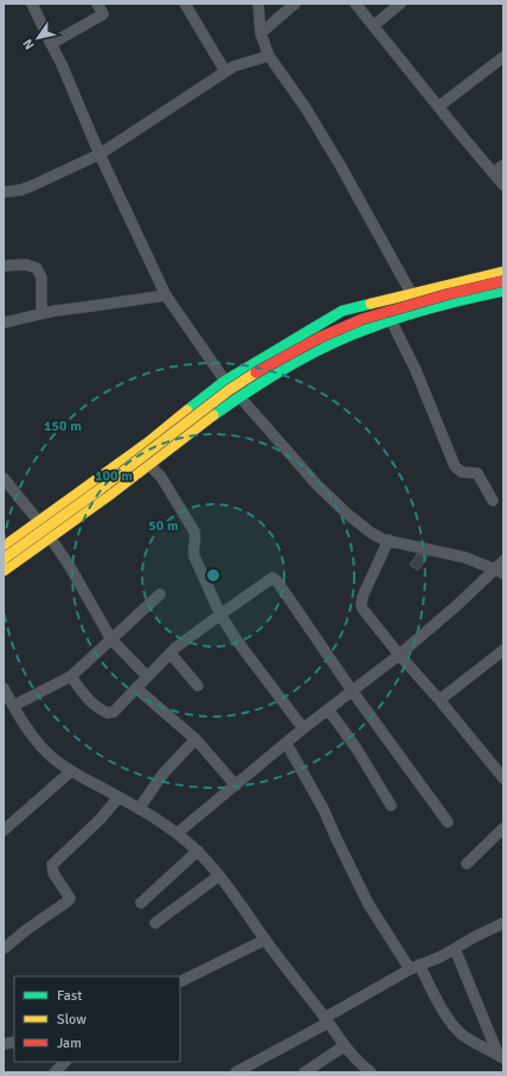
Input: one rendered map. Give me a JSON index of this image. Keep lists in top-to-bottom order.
{
  "legend": ["Fast", "Slow", "Jam"],
  "north": "bottom left",
  "rings": ["150 m", "100 m", "50 m"]
}
